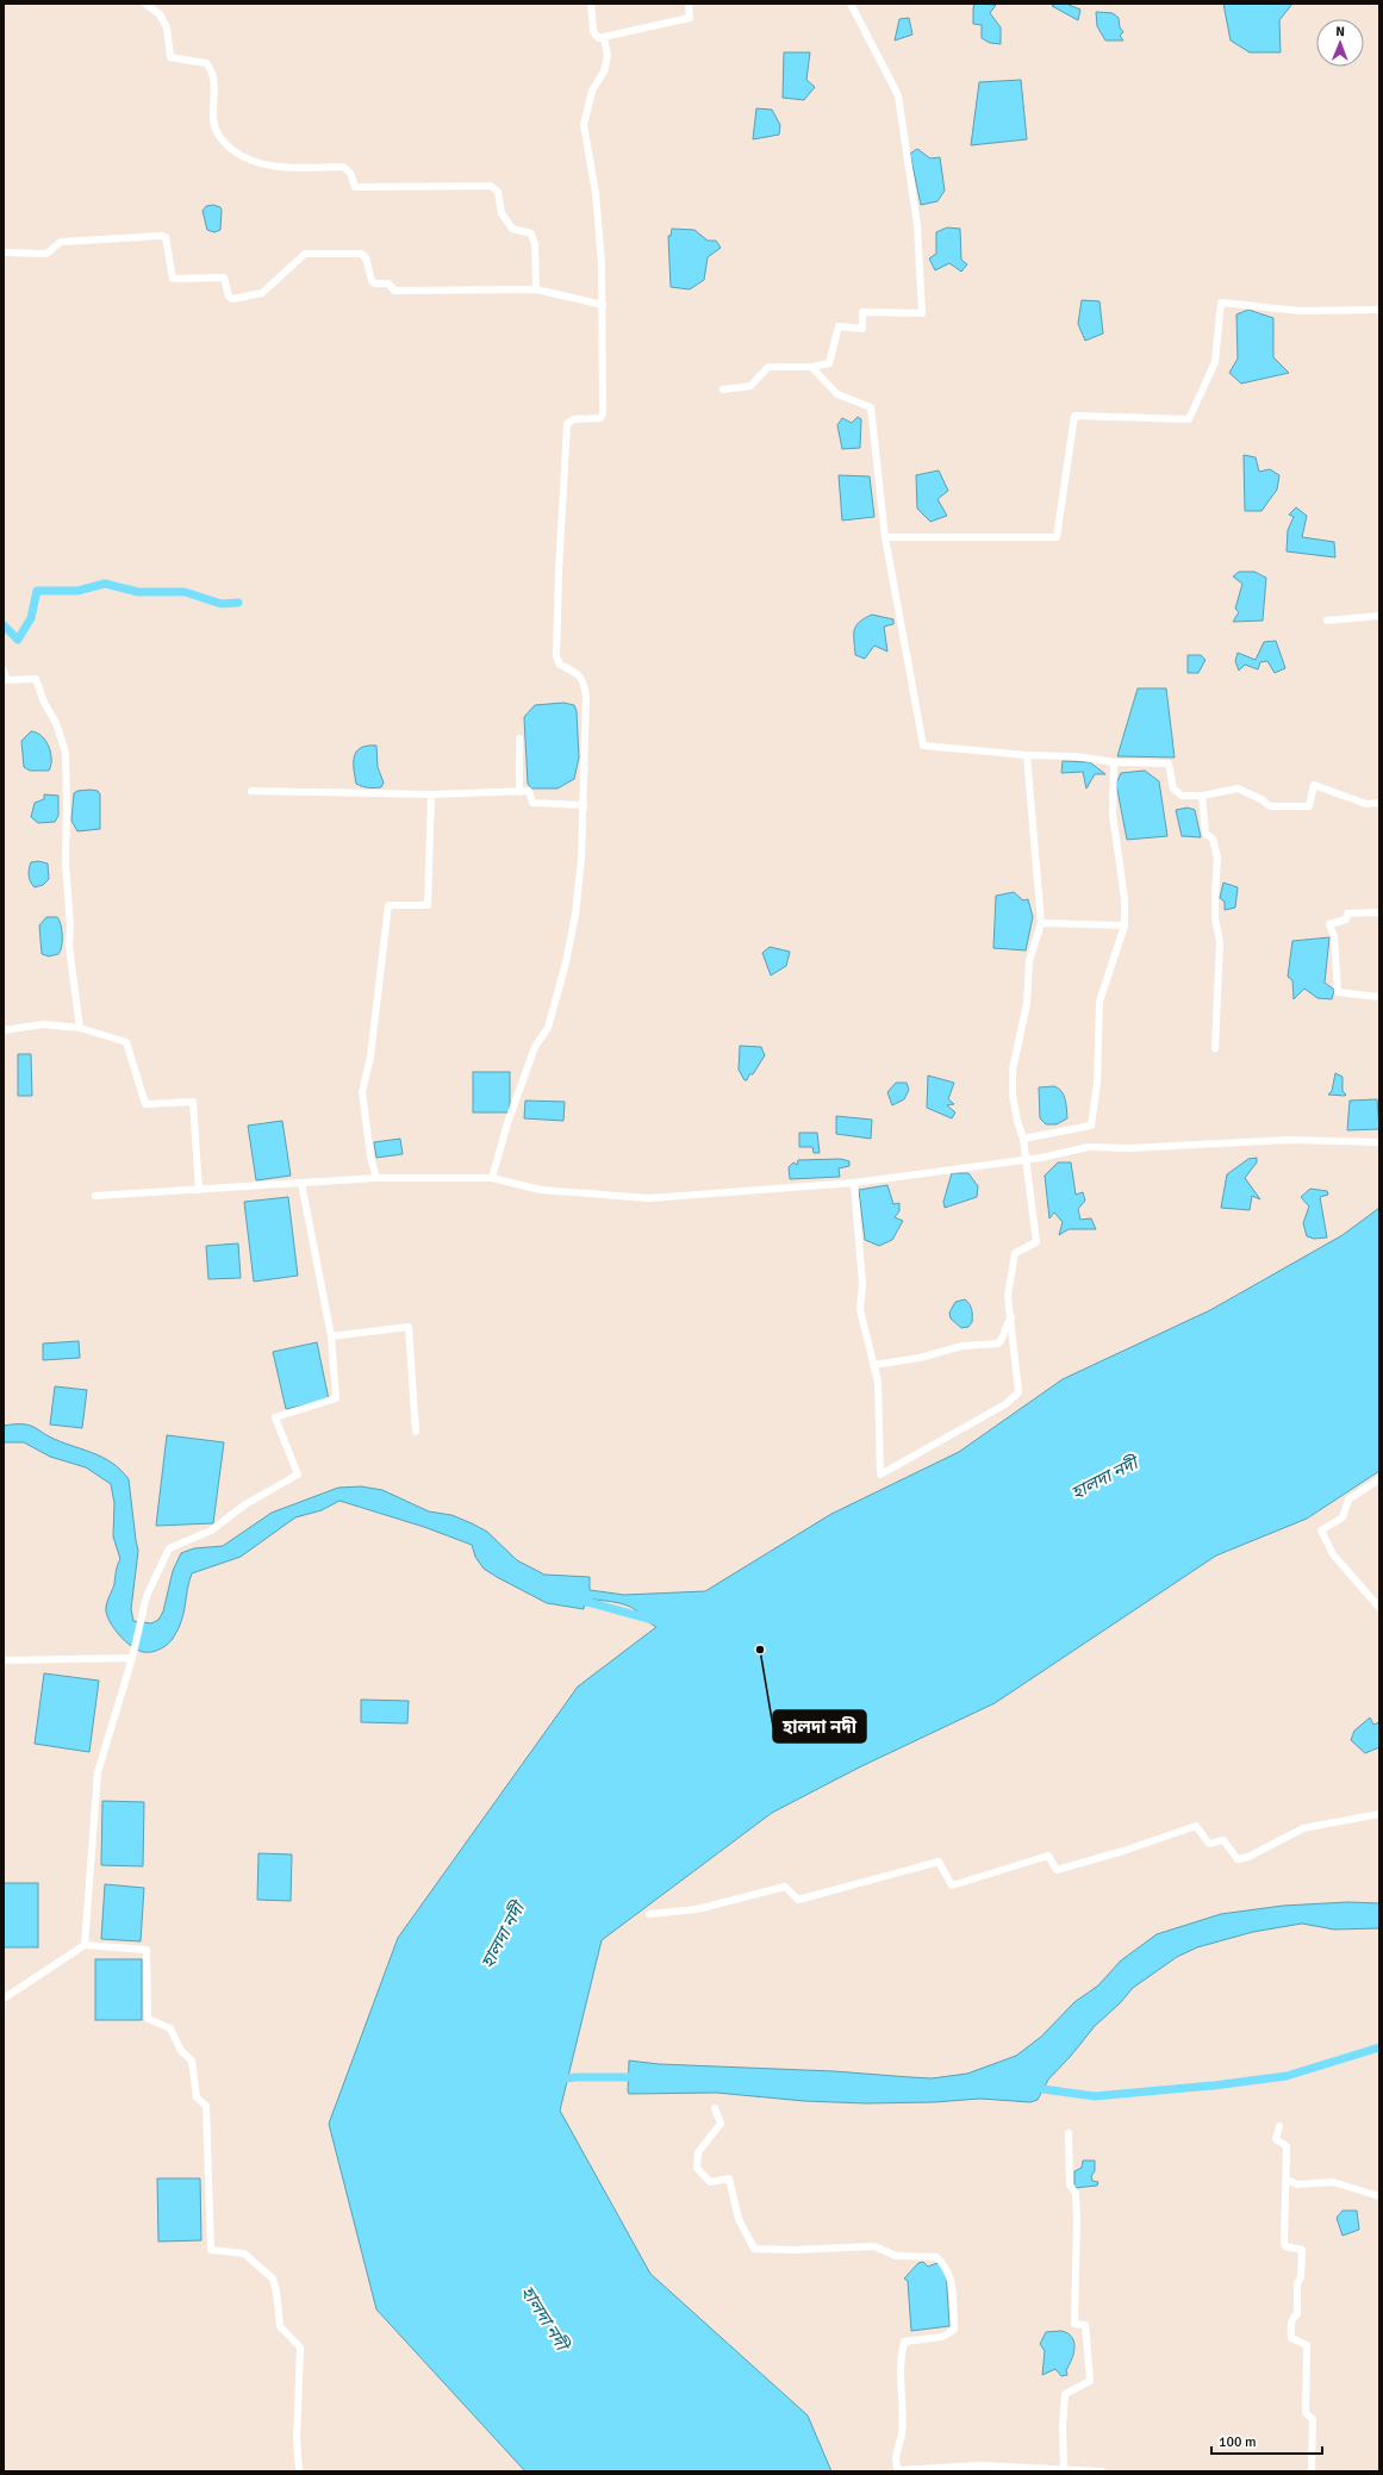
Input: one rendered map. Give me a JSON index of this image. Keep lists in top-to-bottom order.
{
  "water": ["হালদা নদী"],
  "places": ["হালদা নদী"],
  "scale_bar": "100 m",
  "north": "top"
}
